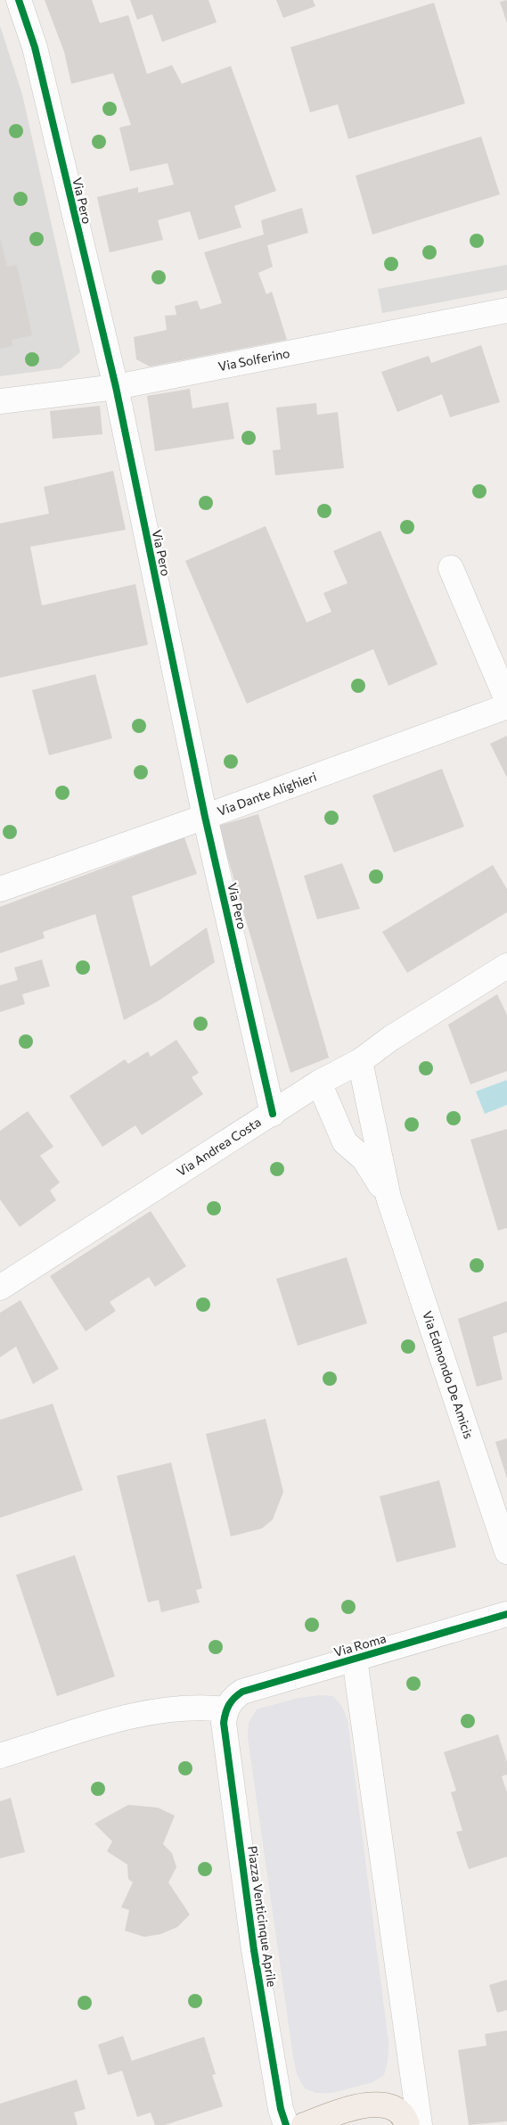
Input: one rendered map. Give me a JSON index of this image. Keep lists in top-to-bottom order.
{
  "streets": {
    "street": [
      "Via Pero",
      "Via Solferino",
      "Via Dante Alighieri",
      "Via Andrea Costa",
      "Via Edmondo De Amicis",
      "Via Roma",
      "Piazza Venticinque Aprile"
    ]
  },
  "crossings": [
    ["Via Pero", "Via Solferino"],
    ["Via Pero", "Via Dante Alighieri"],
    ["Via Pero", "Via Andrea Costa"],
    ["Via Andrea Costa", "Via Edmondo De Amicis"],
    ["Via Roma", "Piazza Venticinque Aprile"]
  ]
}
